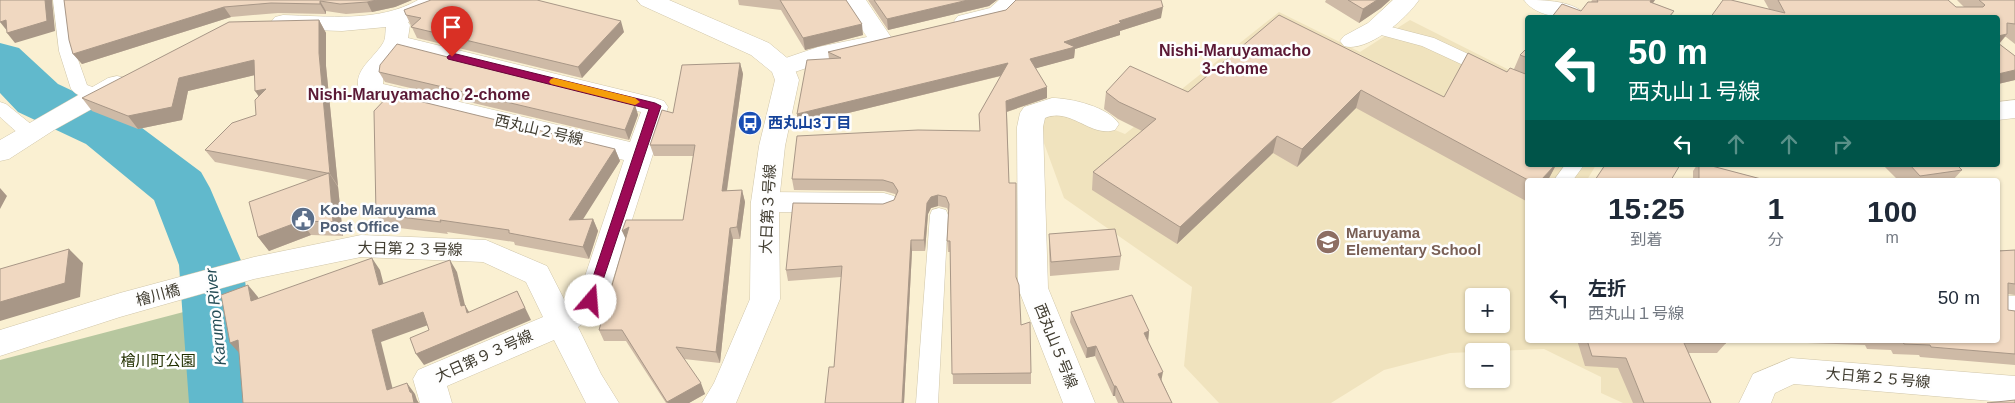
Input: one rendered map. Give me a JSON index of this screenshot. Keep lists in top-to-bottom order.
{
  "streets": {
    "street": [
      "西丸山２号線",
      "大日第３号線",
      "大日第２３号線",
      "檜川橋",
      "西丸山５号線",
      "大日第９３号線",
      "大日第２５号線"
    ]
  },
  "crossings": [
    ["大日第２３号線", "檜川橋"],
    ["大日第２３号線", "大日第９３号線"]
  ],
  "districts": ["Nishi-Maruyamacho 3-chome", "Nishi-Maruyamacho 2-chome"],
  "water": ["Karumo River"],
  "parks": ["檜川町公園"],
  "places": {
    "bus stop": ["西丸山3丁目"],
    "public building": ["Kobe Maruyama Post Office"],
    "school or university": ["Maruyama Elementary School"]
  },
  "page": {
    "turn": ["50 m", "西丸山１号線"],
    "eta": [
      "15:25",
      "到着",
      "1",
      "分",
      "100",
      "m"
    ],
    "list": [
      {
        "name": "左折",
        "note": "西丸山１号線",
        "value": "50 m"
      }
    ],
    "map_buttons": ["+", "−"]
  }
}
